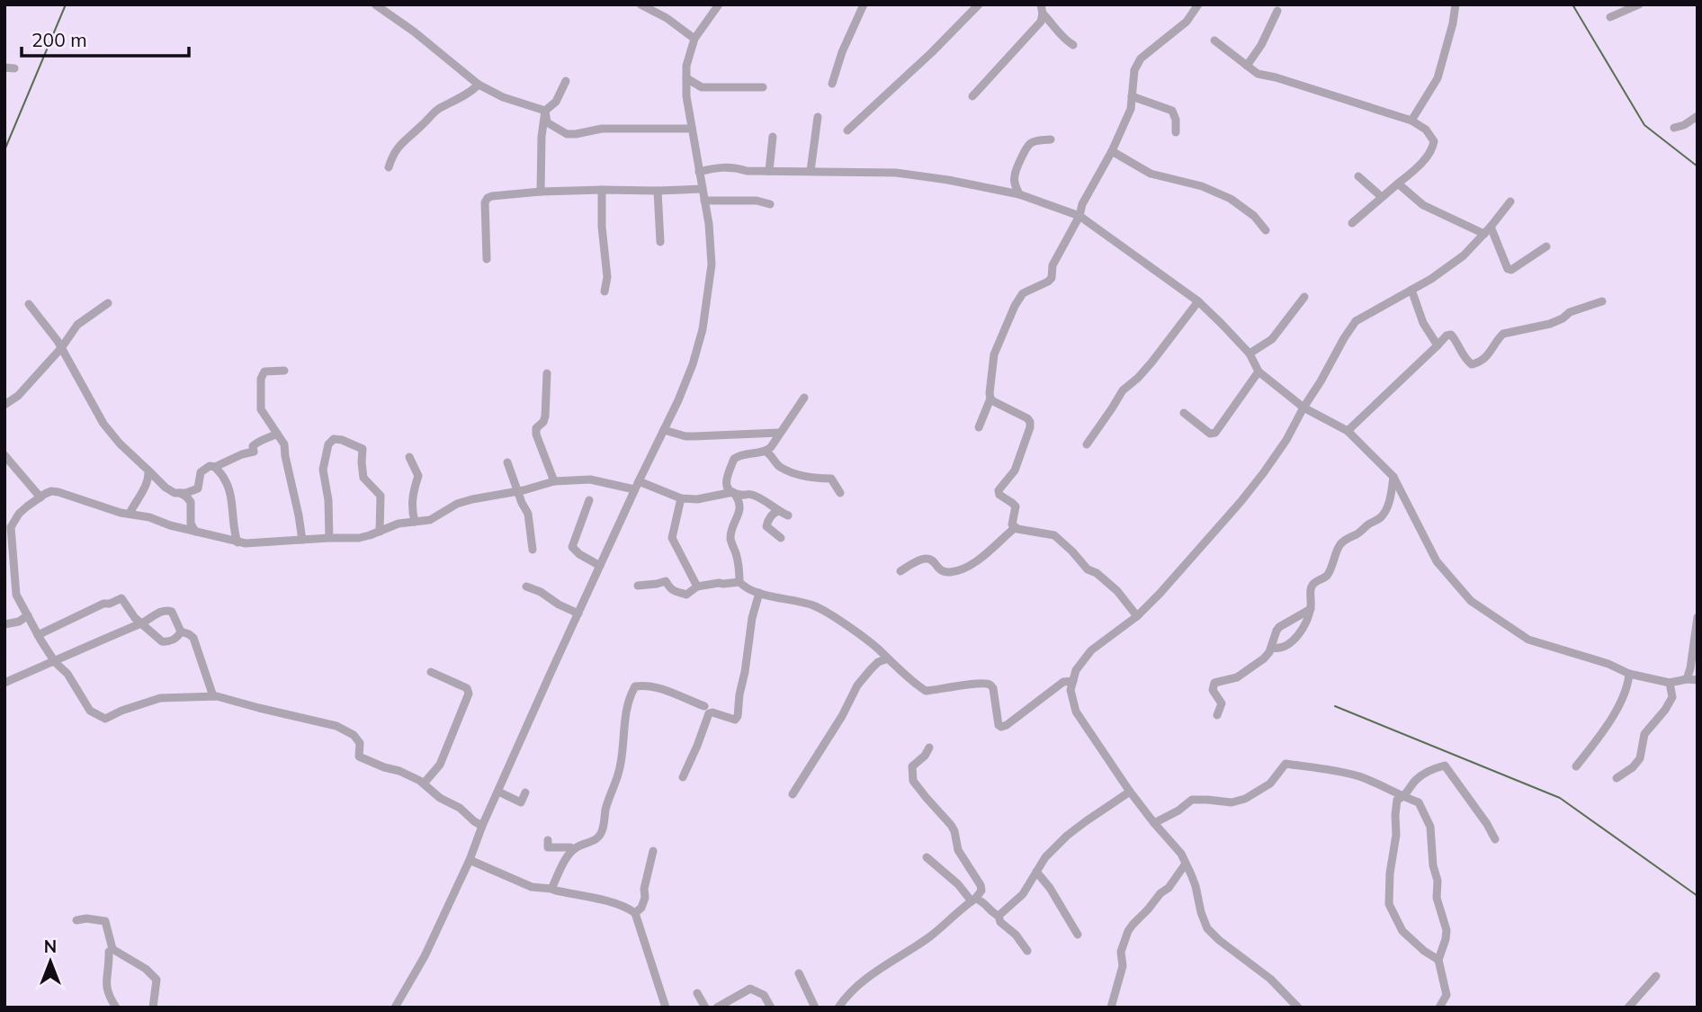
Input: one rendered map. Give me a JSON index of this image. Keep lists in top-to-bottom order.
{
  "scale_bar": "200 m",
  "north": "top"
}
